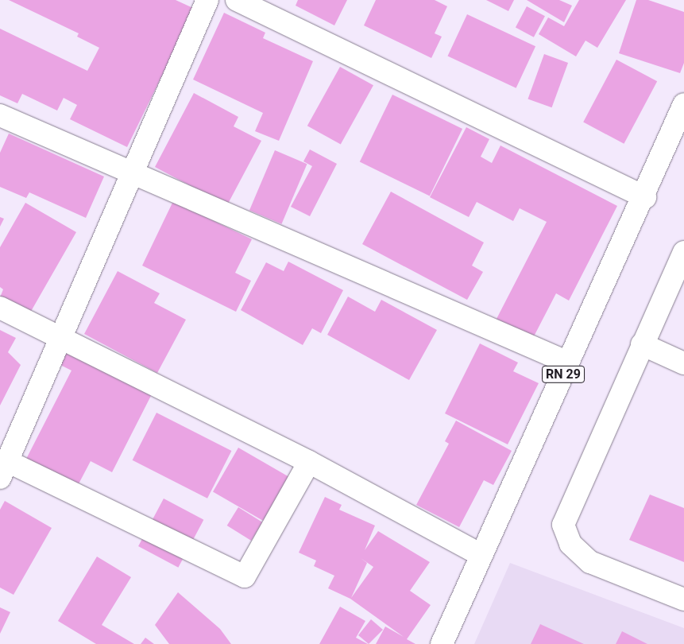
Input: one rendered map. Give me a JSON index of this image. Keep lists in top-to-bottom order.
{
  "streets": {
    "street": ["RN 29"]
  }
}
